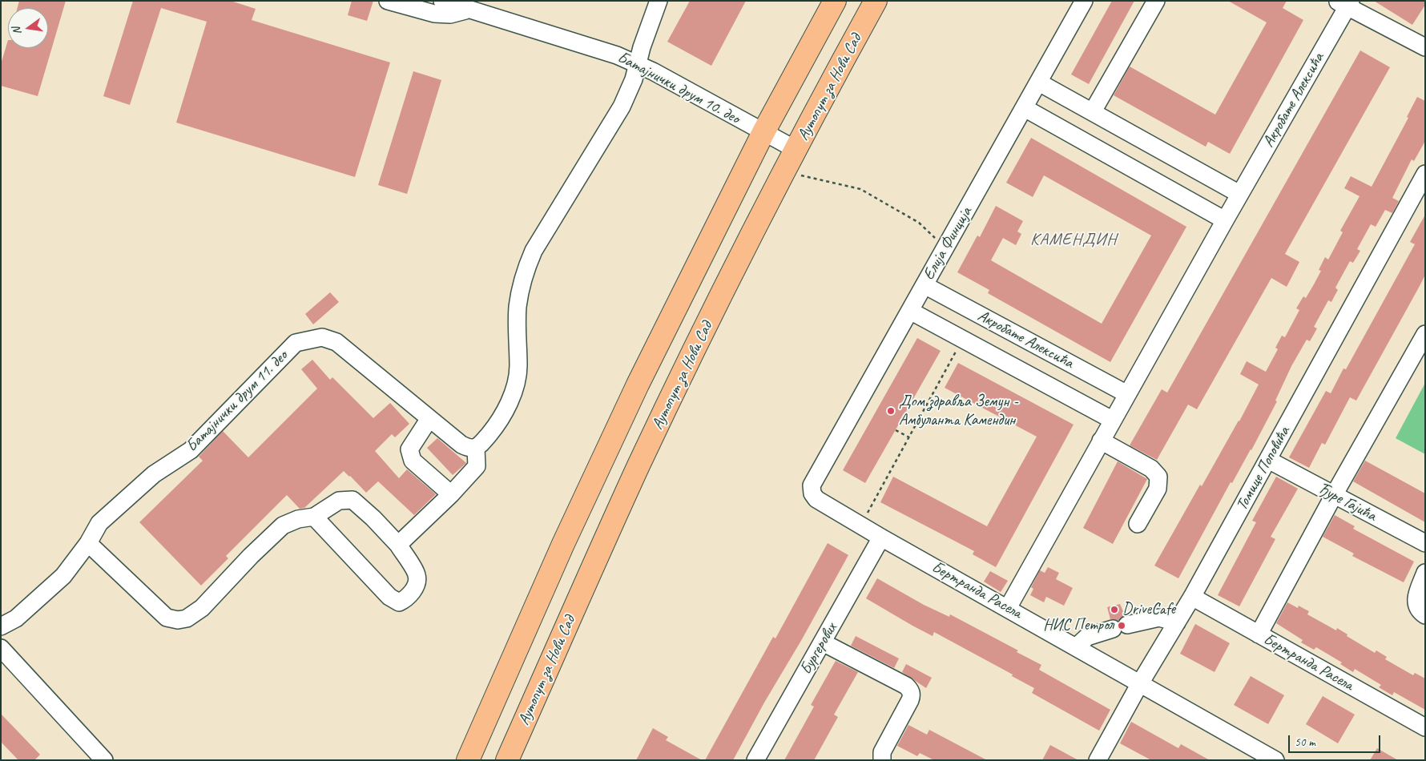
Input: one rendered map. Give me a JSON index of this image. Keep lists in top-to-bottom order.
{
  "streets": {
    "main road": ["Аутопут за Нови Сад"],
    "street": [
      "Батајнички друм 10. део",
      "Акробате Алексића",
      "Елија Финција",
      "Батајнички друм 11. део",
      "Томице Поповића",
      "Ђуре Гајића",
      "Бертранда Расела",
      "Бургерових"
    ]
  },
  "crossings": [
    ["Аутопут за Нови Сад", "Батајнички друм 10. део"],
    ["Акробате Алексића", "Елија Финција"],
    ["Акробате Алексића", "Бертранда Расела"],
    ["Елија Финција", "Бертранда Расела"],
    ["Томице Поповића", "Ђуре Гајића"],
    ["Томице Поповића", "Бертранда Расела"],
    ["Бертранда Расела", "Бургерових"]
  ],
  "districts": ["КАМЕНДИН"],
  "places": ["Дом здравља Земун - Амбуланта Камендин", "DriveCafe", "НИС Петрол"],
  "scale_bar": "50 m",
  "north": "left"
}
